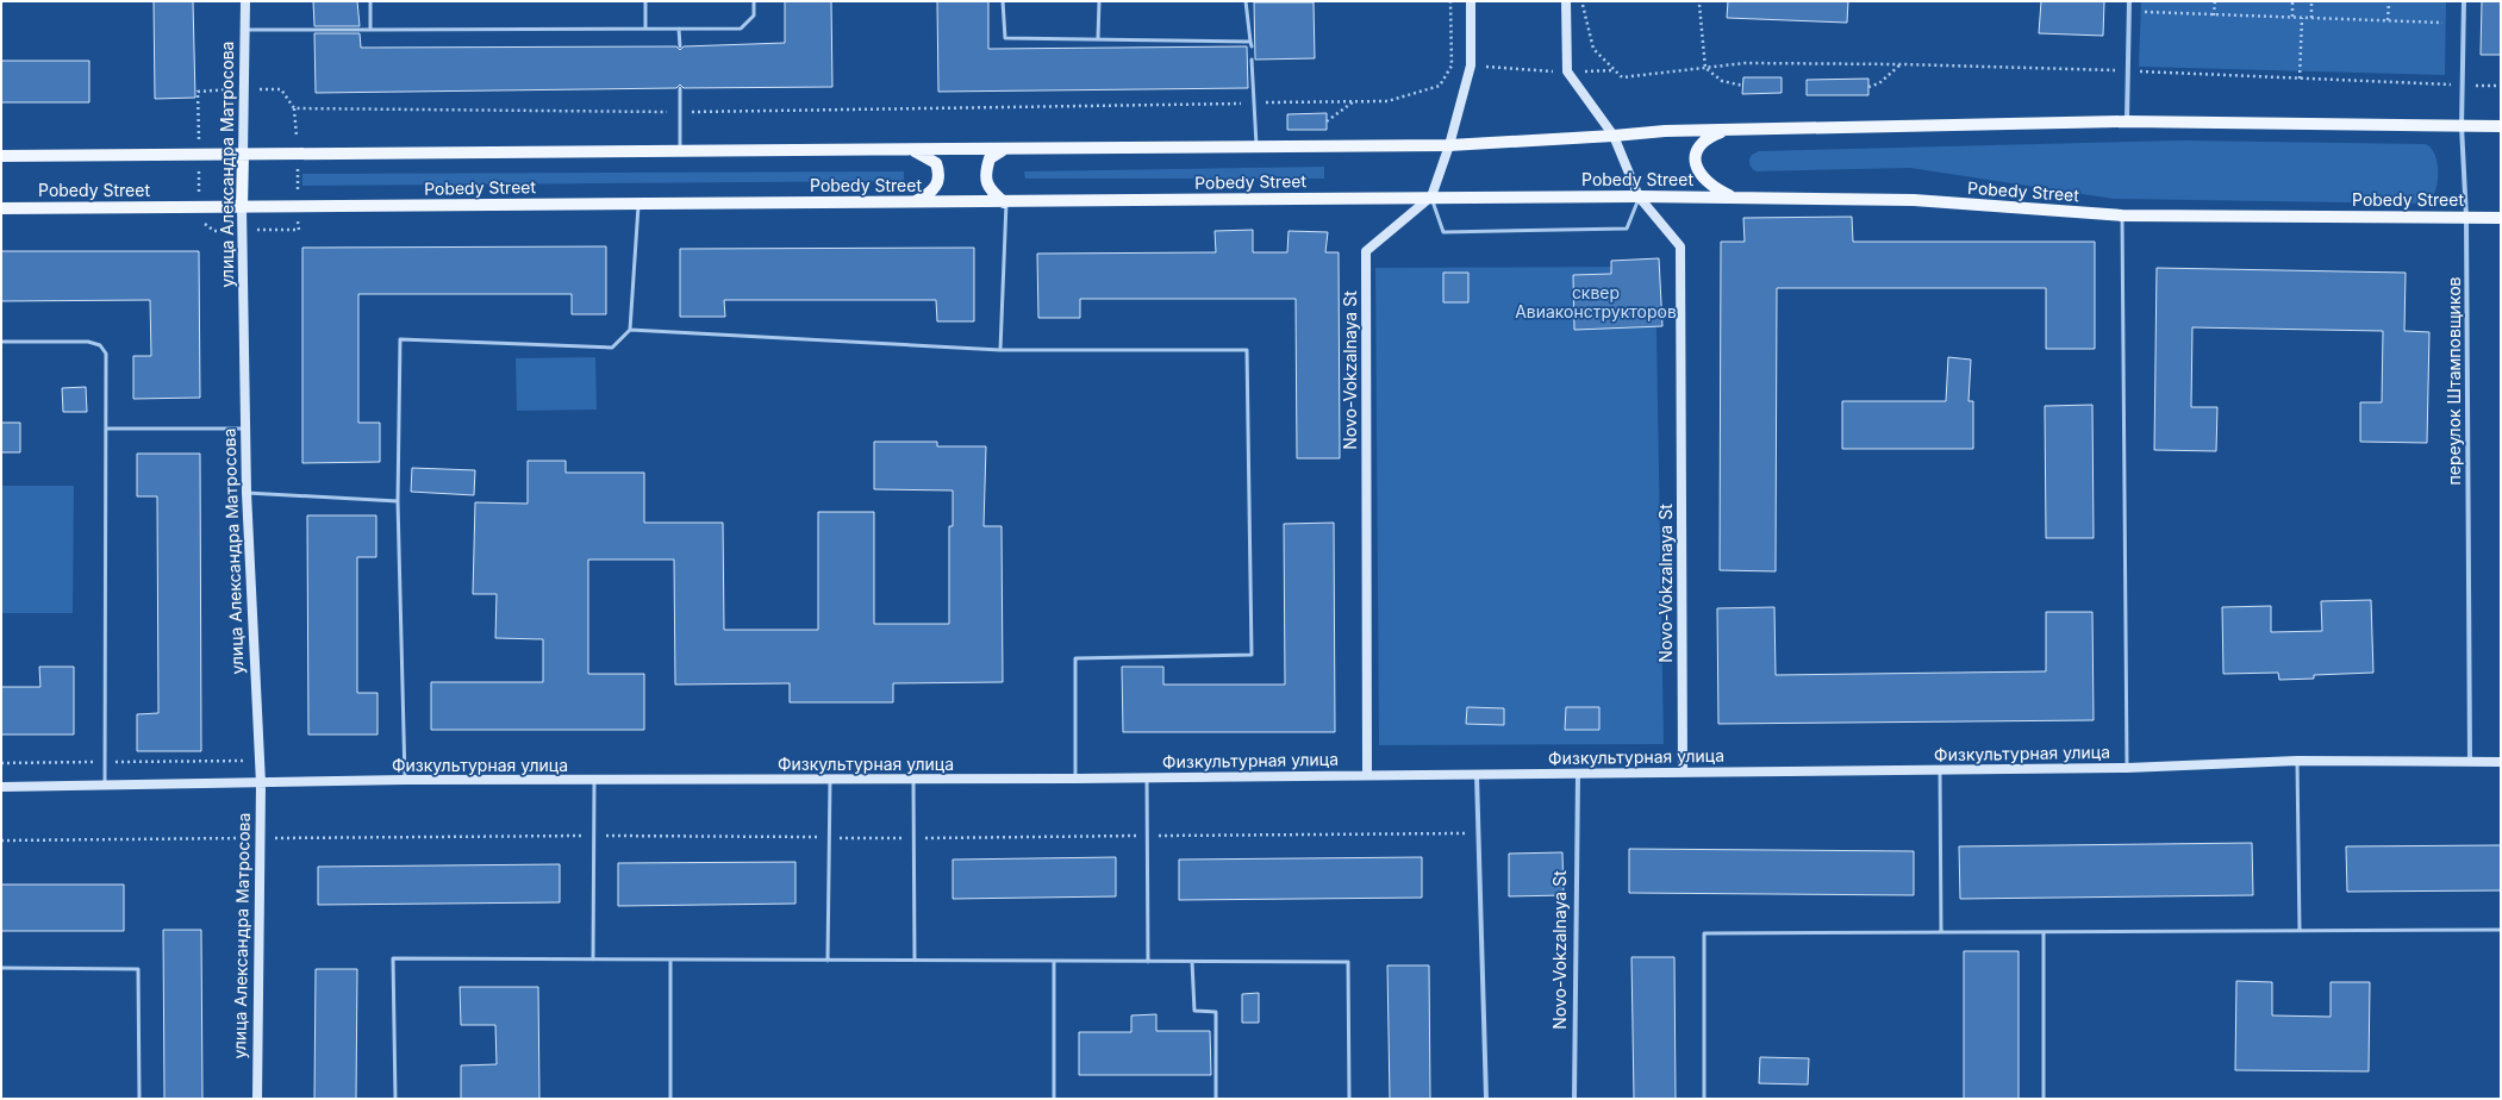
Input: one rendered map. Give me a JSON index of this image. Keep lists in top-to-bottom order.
{
  "streets": {
    "main road": ["улица Александра Матросова", "Pobedy Street"],
    "street": ["Novo-Vokzalnaya St", "переулок Штамповщиков", "Физкультурная улица"]
  },
  "crossings": [
    ["улица Александра Матросова", "Pobedy Street"],
    ["улица Александра Матросова", "Физкультурная улица"],
    ["Pobedy Street", "Novo-Vokzalnaya St"],
    ["Pobedy Street", "переулок Штамповщиков"],
    ["Novo-Vokzalnaya St", "Физкультурная улица"],
    ["переулок Штамповщиков", "Физкультурная улица"]
  ],
  "parks": ["сквер Авиаконструкторов"]
}
